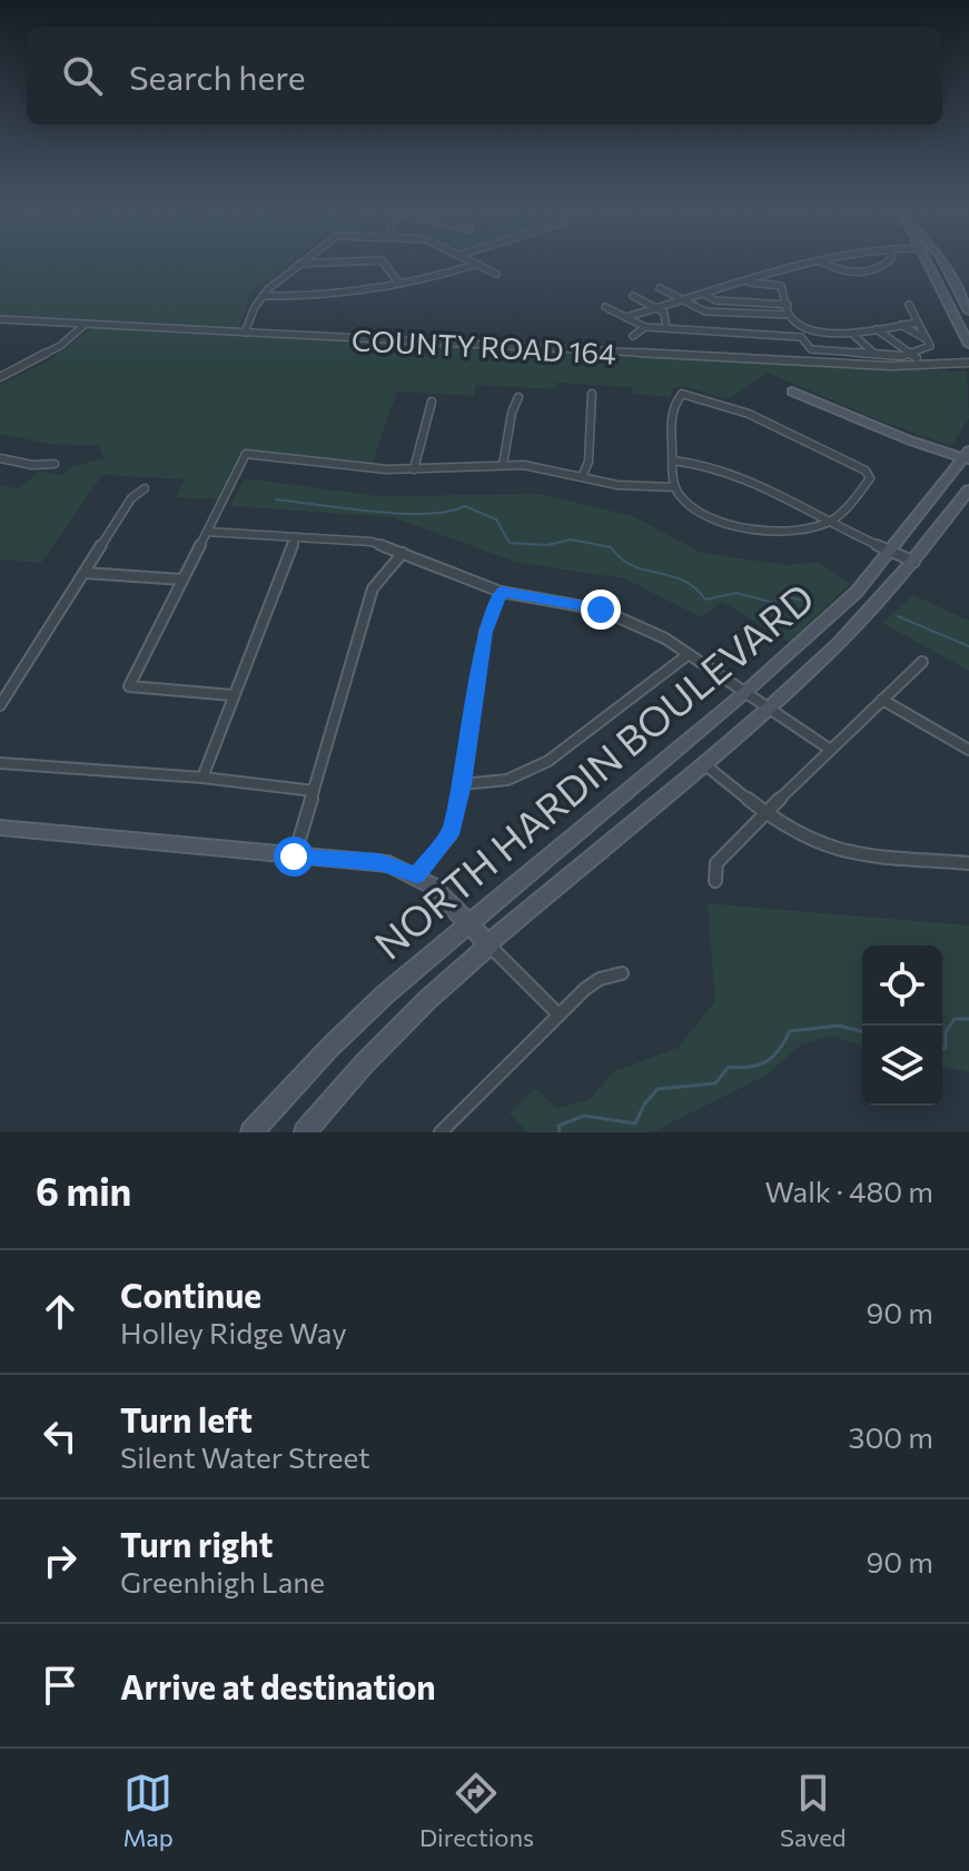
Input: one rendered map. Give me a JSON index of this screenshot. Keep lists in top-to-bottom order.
{
  "streets": {
    "street": ["COUNTY ROAD 164", "NORTH HARDIN BOULEVARD"]
  },
  "page": {
    "search": "Search here",
    "heading": ["6 min", "Walk · 480 m"],
    "list": [
      ["Continue", "Holley Ridge Way", "90 m"],
      ["Turn left", "Silent Water Street", "300 m"],
      ["Turn right", "Greenhigh Lane", "90 m"],
      "Arrive at destination"
    ],
    "nav": ["Map", "Directions", "Saved"]
  }
}
